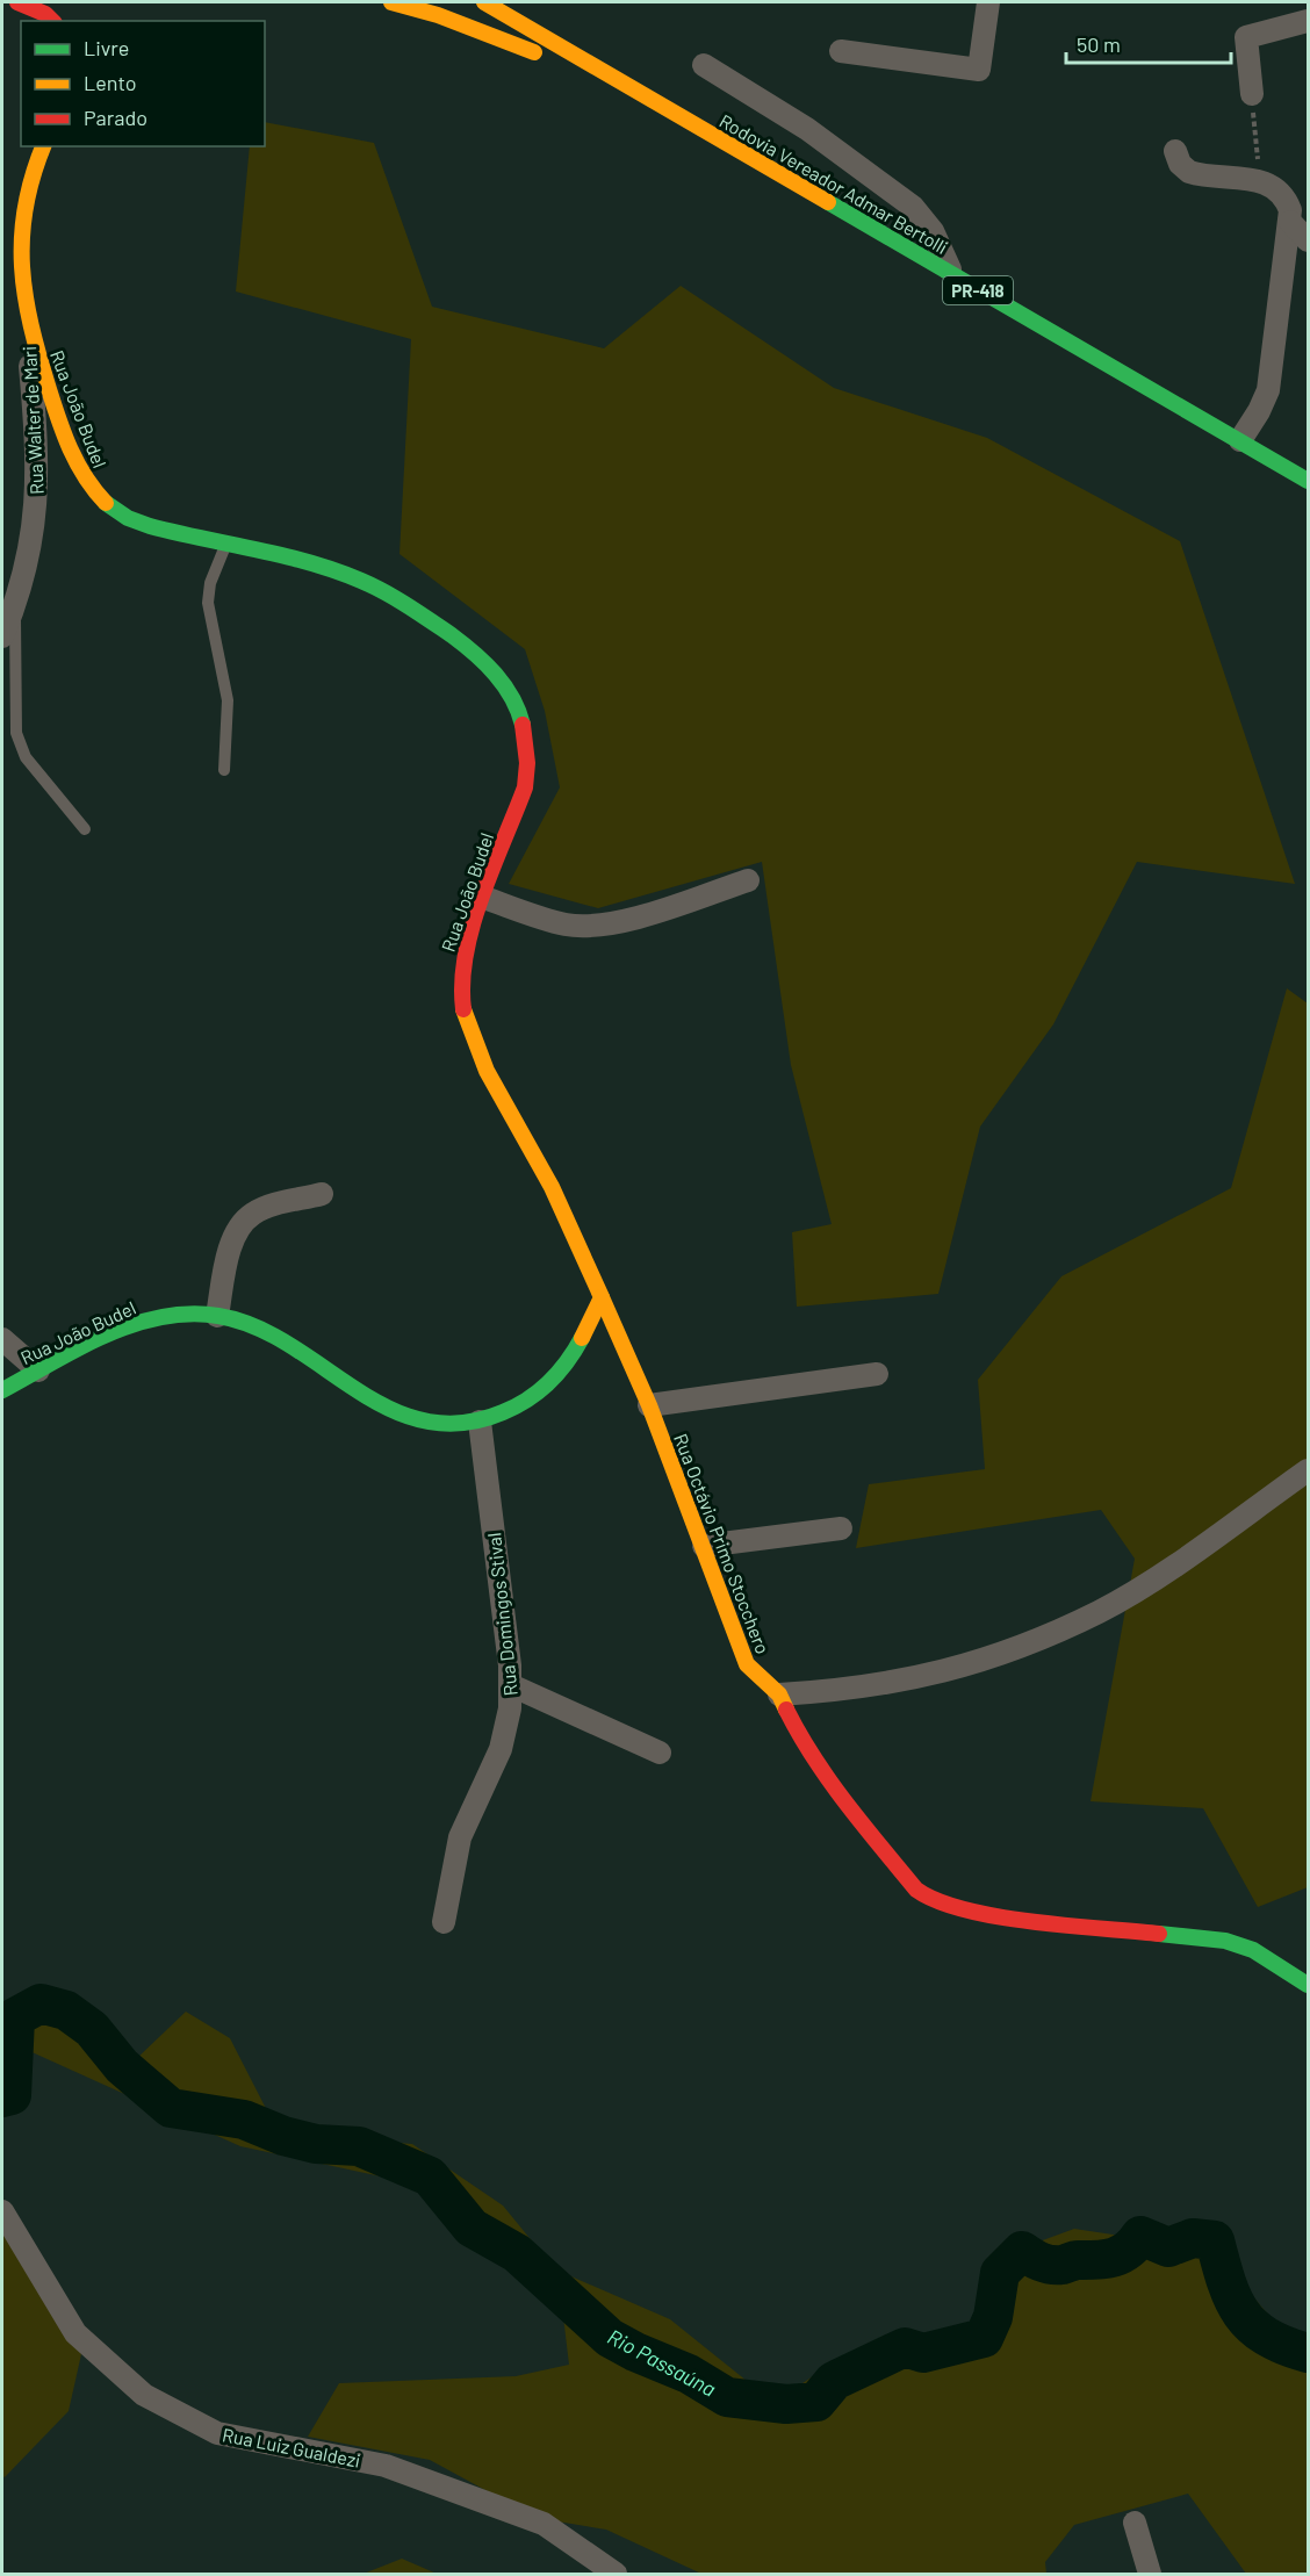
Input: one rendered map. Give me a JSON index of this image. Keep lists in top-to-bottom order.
{
  "streets": {
    "main road": [
      "Rodovia Vereador Admar Bertolli",
      "PR-418",
      "Rua João Budel",
      "Rua Octávio Primo Stocchero"
    ],
    "street": ["Rua Walter de Mari", "Rua Domingos Stival", "Rua Luiz Gualdezi"]
  },
  "crossings": [
    ["Rua João Budel", "Rua Walter de Mari"],
    ["Rua João Budel", "Rua Octávio Primo Stocchero"],
    ["Rua João Budel", "Rua Domingos Stival"]
  ],
  "water": ["Rio Passaúna"],
  "legend": ["Livre", "Lento", "Parado"],
  "scale_bar": "50 m"
}
